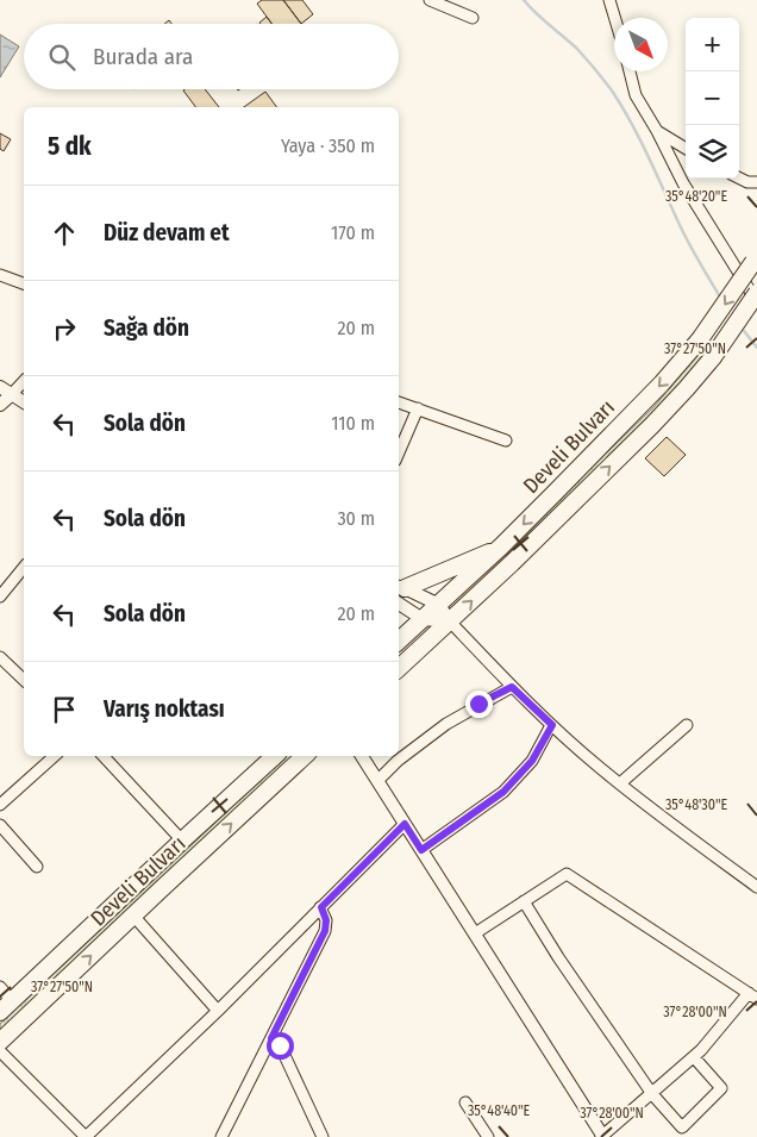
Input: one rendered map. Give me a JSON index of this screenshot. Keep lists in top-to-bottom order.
{
  "streets": {
    "highway": ["Develi Bulvarı"]
  },
  "north": "bottom right",
  "page": {
    "map_buttons": ["+", "−"],
    "search": "Burada ara",
    "heading": ["5 dk", "Yaya · 350 m"],
    "list": [
      ["Düz devam et", "170 m"],
      ["Sağa dön", "20 m"],
      ["Sola dön", "110 m"],
      ["Sola dön", "30 m"],
      ["Sola dön", "20 m"],
      "Varış noktası"
    ]
  },
  "coordinates": [
    "35°48'20\"E",
    "37°27'50\"N",
    "35°48'30\"E",
    "37°28'00\"N",
    "35°48'40\"E"
  ]
}
